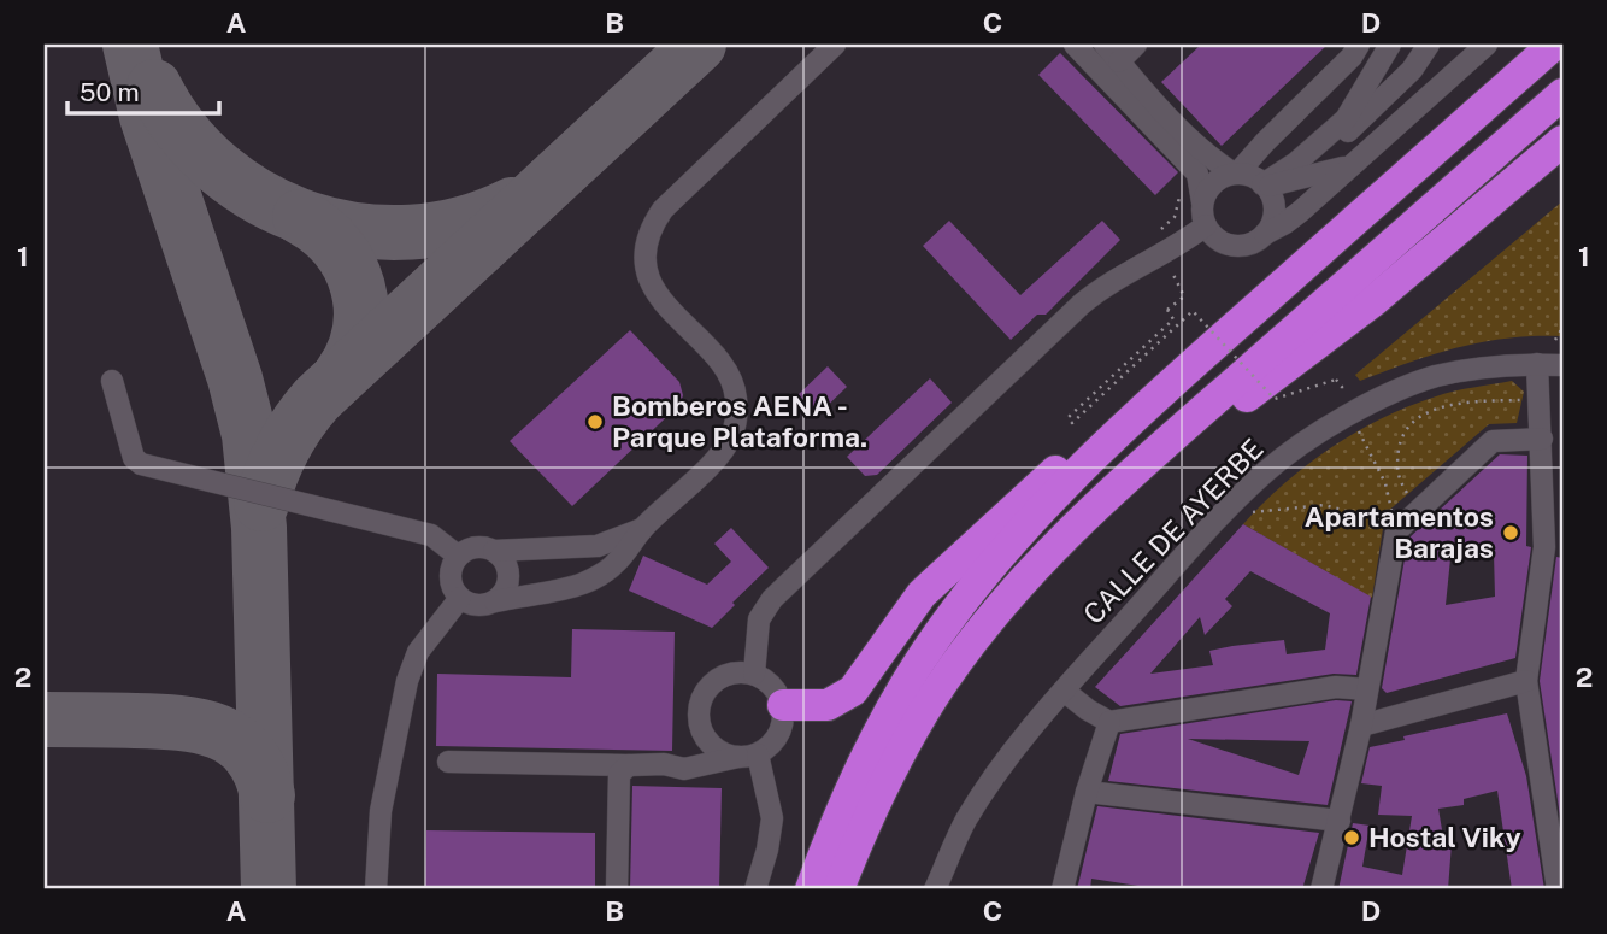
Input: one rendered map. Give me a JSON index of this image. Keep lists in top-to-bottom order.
{
  "streets": {
    "street": ["CALLE DE AYERBE"]
  },
  "places": ["Bomberos AENA - Parque Plataforma.", "Apartamentos Barajas", "Hostal Viky"],
  "scale_bar": "50 m",
  "grid": {
    "columns": [
      "A",
      "B",
      "C",
      "D"
    ],
    "rows": ["1", "2"]
  }
}
